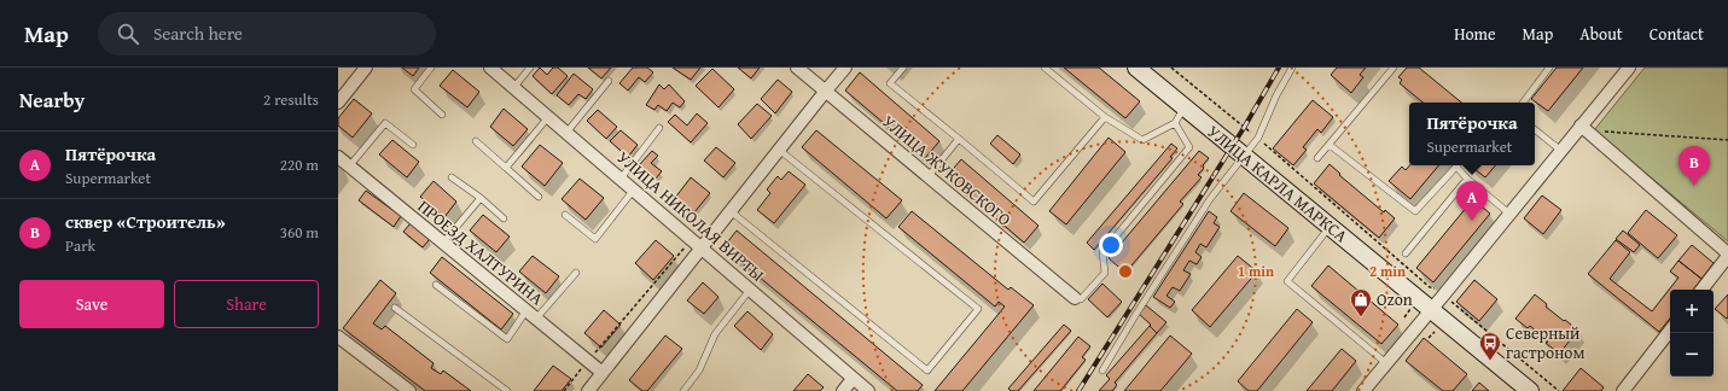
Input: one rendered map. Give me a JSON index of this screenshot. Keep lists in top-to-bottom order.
{
  "streets": {
    "main road": ["УЛИЦА КАРЛА МАРКСА"],
    "street": ["УЛИЦА ЖУКОВСКОГО", "УЛИЦА НИКОЛАЯ ВИРТЫ", "ПРОЕЗД ХАЛТУРИНА"]
  },
  "places": {
    "shop": ["Ozon"],
    "bus stop": ["Северный гастроном"]
  },
  "page": {
    "header": "Map",
    "search": "Search here",
    "nav": [
      "Home",
      "Map",
      "About",
      "Contact"
    ],
    "heading": ["Nearby", "2 results"],
    "popup": ["Пятёрочка", "Supermarket"],
    "list": [
      {
        "mark": "A",
        "name": "Пятёрочка",
        "note": "Supermarket",
        "value": "220 m"
      },
      {
        "mark": "B",
        "name": "сквер «Строитель»",
        "note": "Park",
        "value": "360 m"
      }
    ],
    "pins": ["B", "A"],
    "buttons": ["Save", "Share"],
    "map_buttons": ["+", "−"]
  },
  "rings": ["1 min", "2 min"]
}
